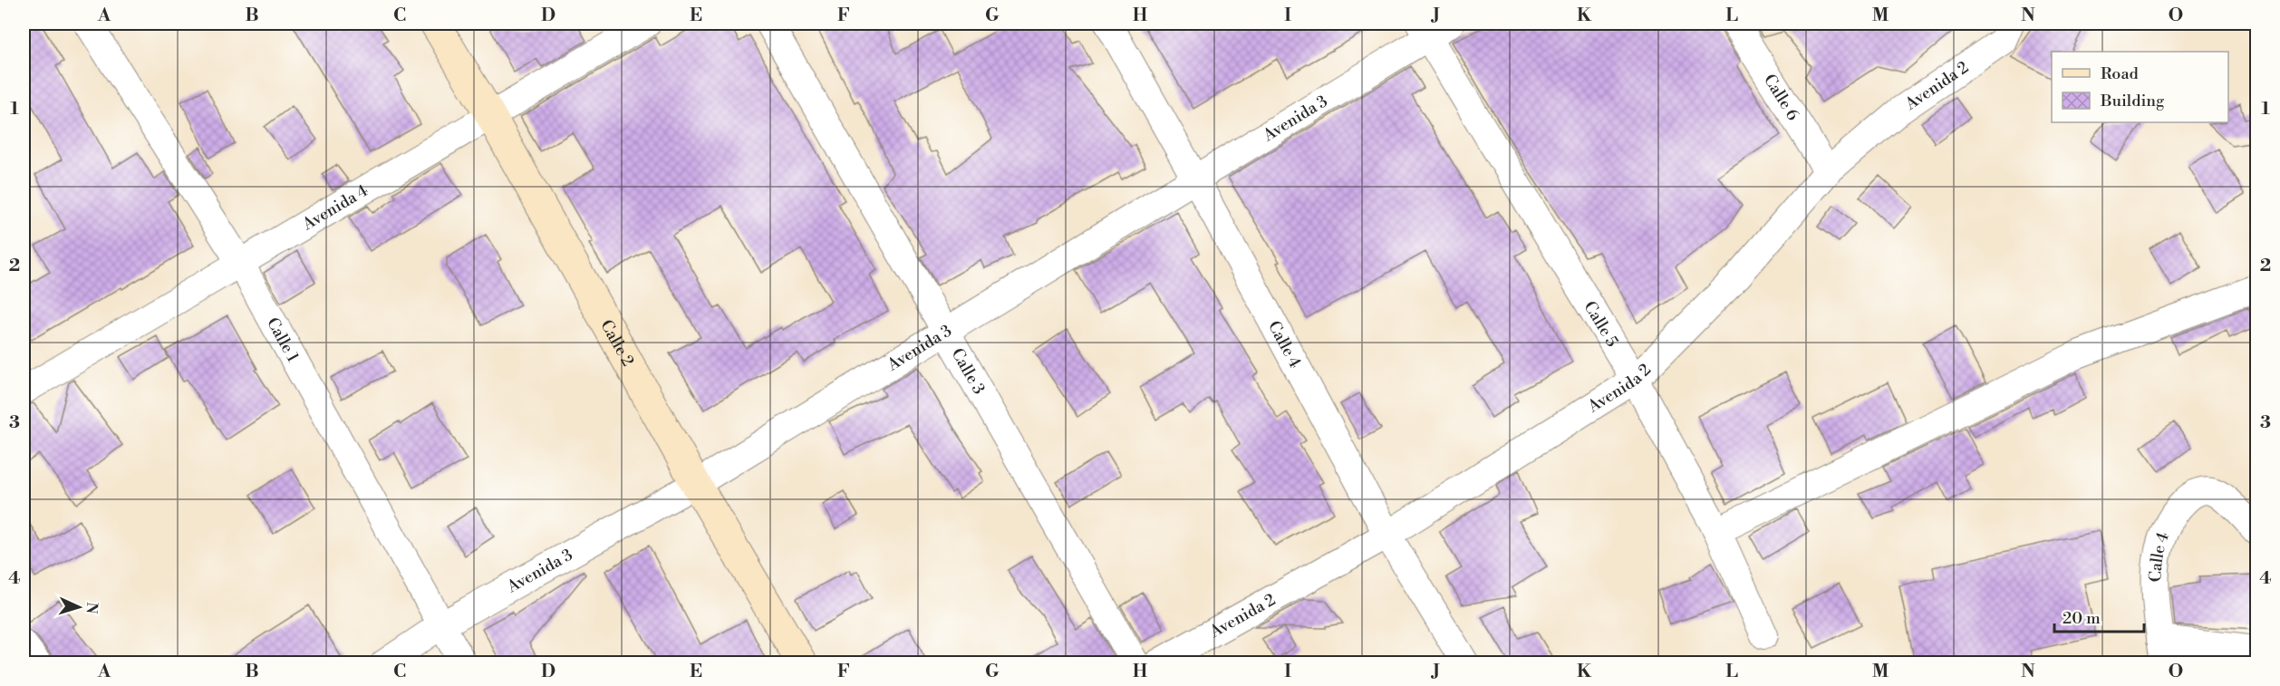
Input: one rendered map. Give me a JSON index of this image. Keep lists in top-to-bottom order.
{
  "streets": {
    "main road": ["Calle 2"],
    "street": [
      "Avenida 2",
      "Calle 6",
      "Avenida 3",
      "Avenida 4",
      "Calle 5",
      "Calle 1",
      "Calle 4",
      "Calle 3"
    ]
  },
  "crossings": [
    ["Avenida 2", "Calle 6"],
    ["Avenida 2", "Calle 5"],
    ["Avenida 2", "Calle 4"],
    ["Avenida 3", "Calle 5"],
    ["Avenida 3", "Calle 1"],
    ["Avenida 3", "Calle 2"],
    ["Avenida 3", "Calle 4"],
    ["Avenida 3", "Calle 3"],
    ["Avenida 4", "Calle 1"],
    ["Avenida 4", "Calle 2"]
  ],
  "legend": ["Road", "Building"],
  "scale_bar": "20 m",
  "north": "right",
  "grid": {
    "columns": [
      "A",
      "B",
      "C",
      "D",
      "E",
      "F",
      "G",
      "H",
      "I",
      "J",
      "K",
      "L",
      "M",
      "N",
      "O"
    ],
    "rows": [
      "1",
      "2",
      "3",
      "4"
    ]
  }
}
